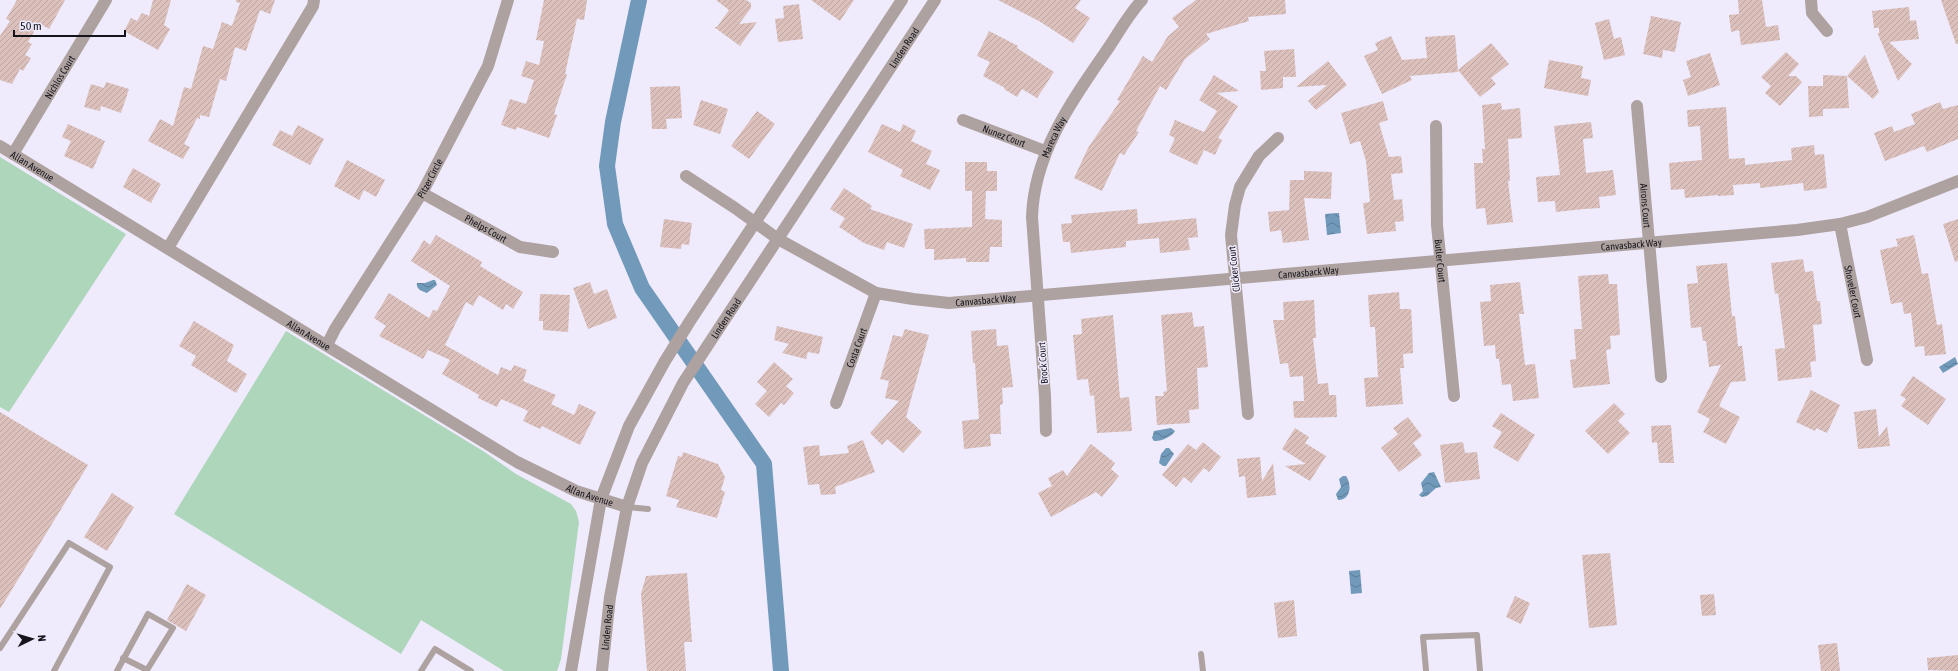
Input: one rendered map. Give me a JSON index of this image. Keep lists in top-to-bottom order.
{
  "streets": {
    "street": [
      "Linden Road",
      "Nichlos Court",
      "Nunez Court",
      "Mareca Way",
      "Allan Avenue",
      "Pitzer Circle",
      "Airons Court",
      "Phelps Court",
      "Canvasback Way",
      "Butler Court",
      "Clicker Court",
      "Shoveler Court",
      "Costa Court",
      "Brock Court"
    ]
  },
  "crossings": [
    ["Linden Road", "Allan Avenue"],
    ["Linden Road", "Canvasback Way"],
    ["Nichlos Court", "Allan Avenue"],
    ["Nunez Court", "Mareca Way"],
    ["Mareca Way", "Canvasback Way"],
    ["Mareca Way", "Brock Court"],
    ["Allan Avenue", "Pitzer Circle"],
    ["Pitzer Circle", "Phelps Court"],
    ["Airons Court", "Canvasback Way"],
    ["Canvasback Way", "Butler Court"],
    ["Canvasback Way", "Clicker Court"],
    ["Canvasback Way", "Shoveler Court"],
    ["Canvasback Way", "Costa Court"],
    ["Canvasback Way", "Brock Court"]
  ],
  "scale_bar": "50 m",
  "north": "right"
}
